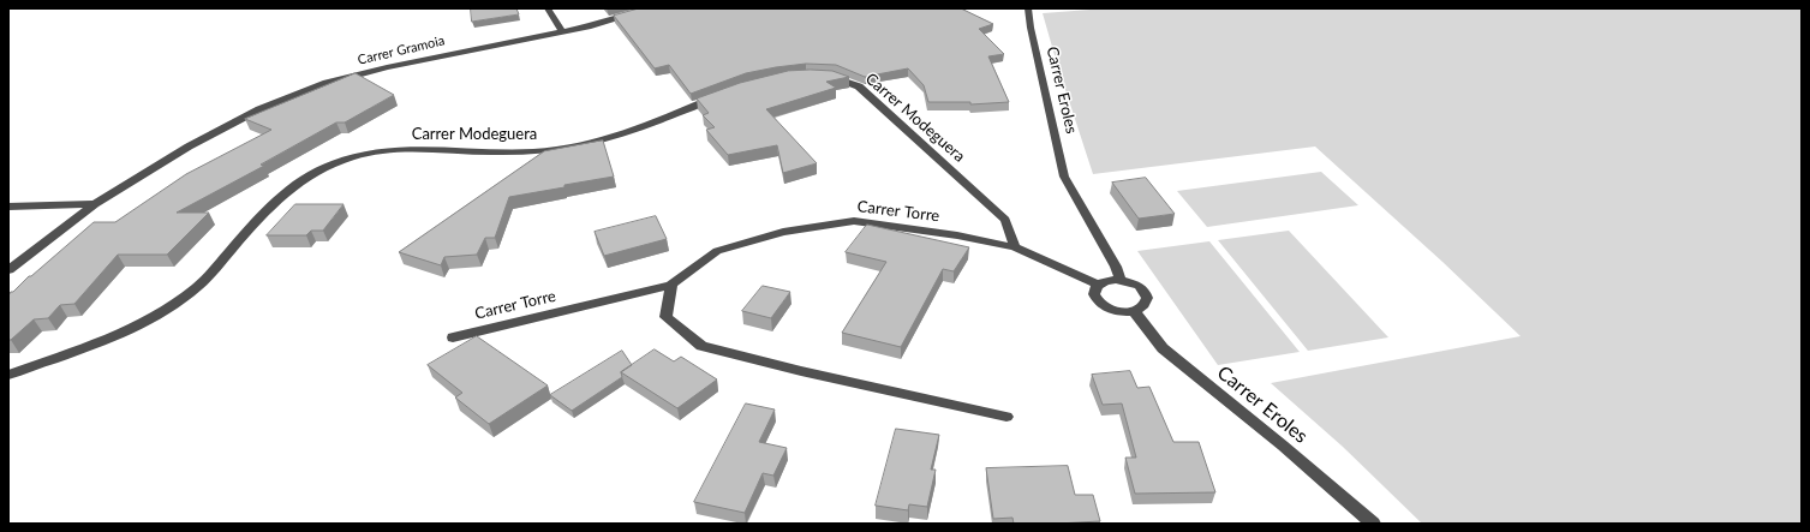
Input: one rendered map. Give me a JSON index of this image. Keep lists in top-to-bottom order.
{
  "streets": {
    "street": [
      "Carrer Gramoia",
      "Carrer Eroles",
      "Carrer Modeguera",
      "Carrer Torre"
    ]
  },
  "crossings": [
    ["Carrer Eroles", "Carrer Torre"],
    ["Carrer Modeguera", "Carrer Torre"]
  ]
}
